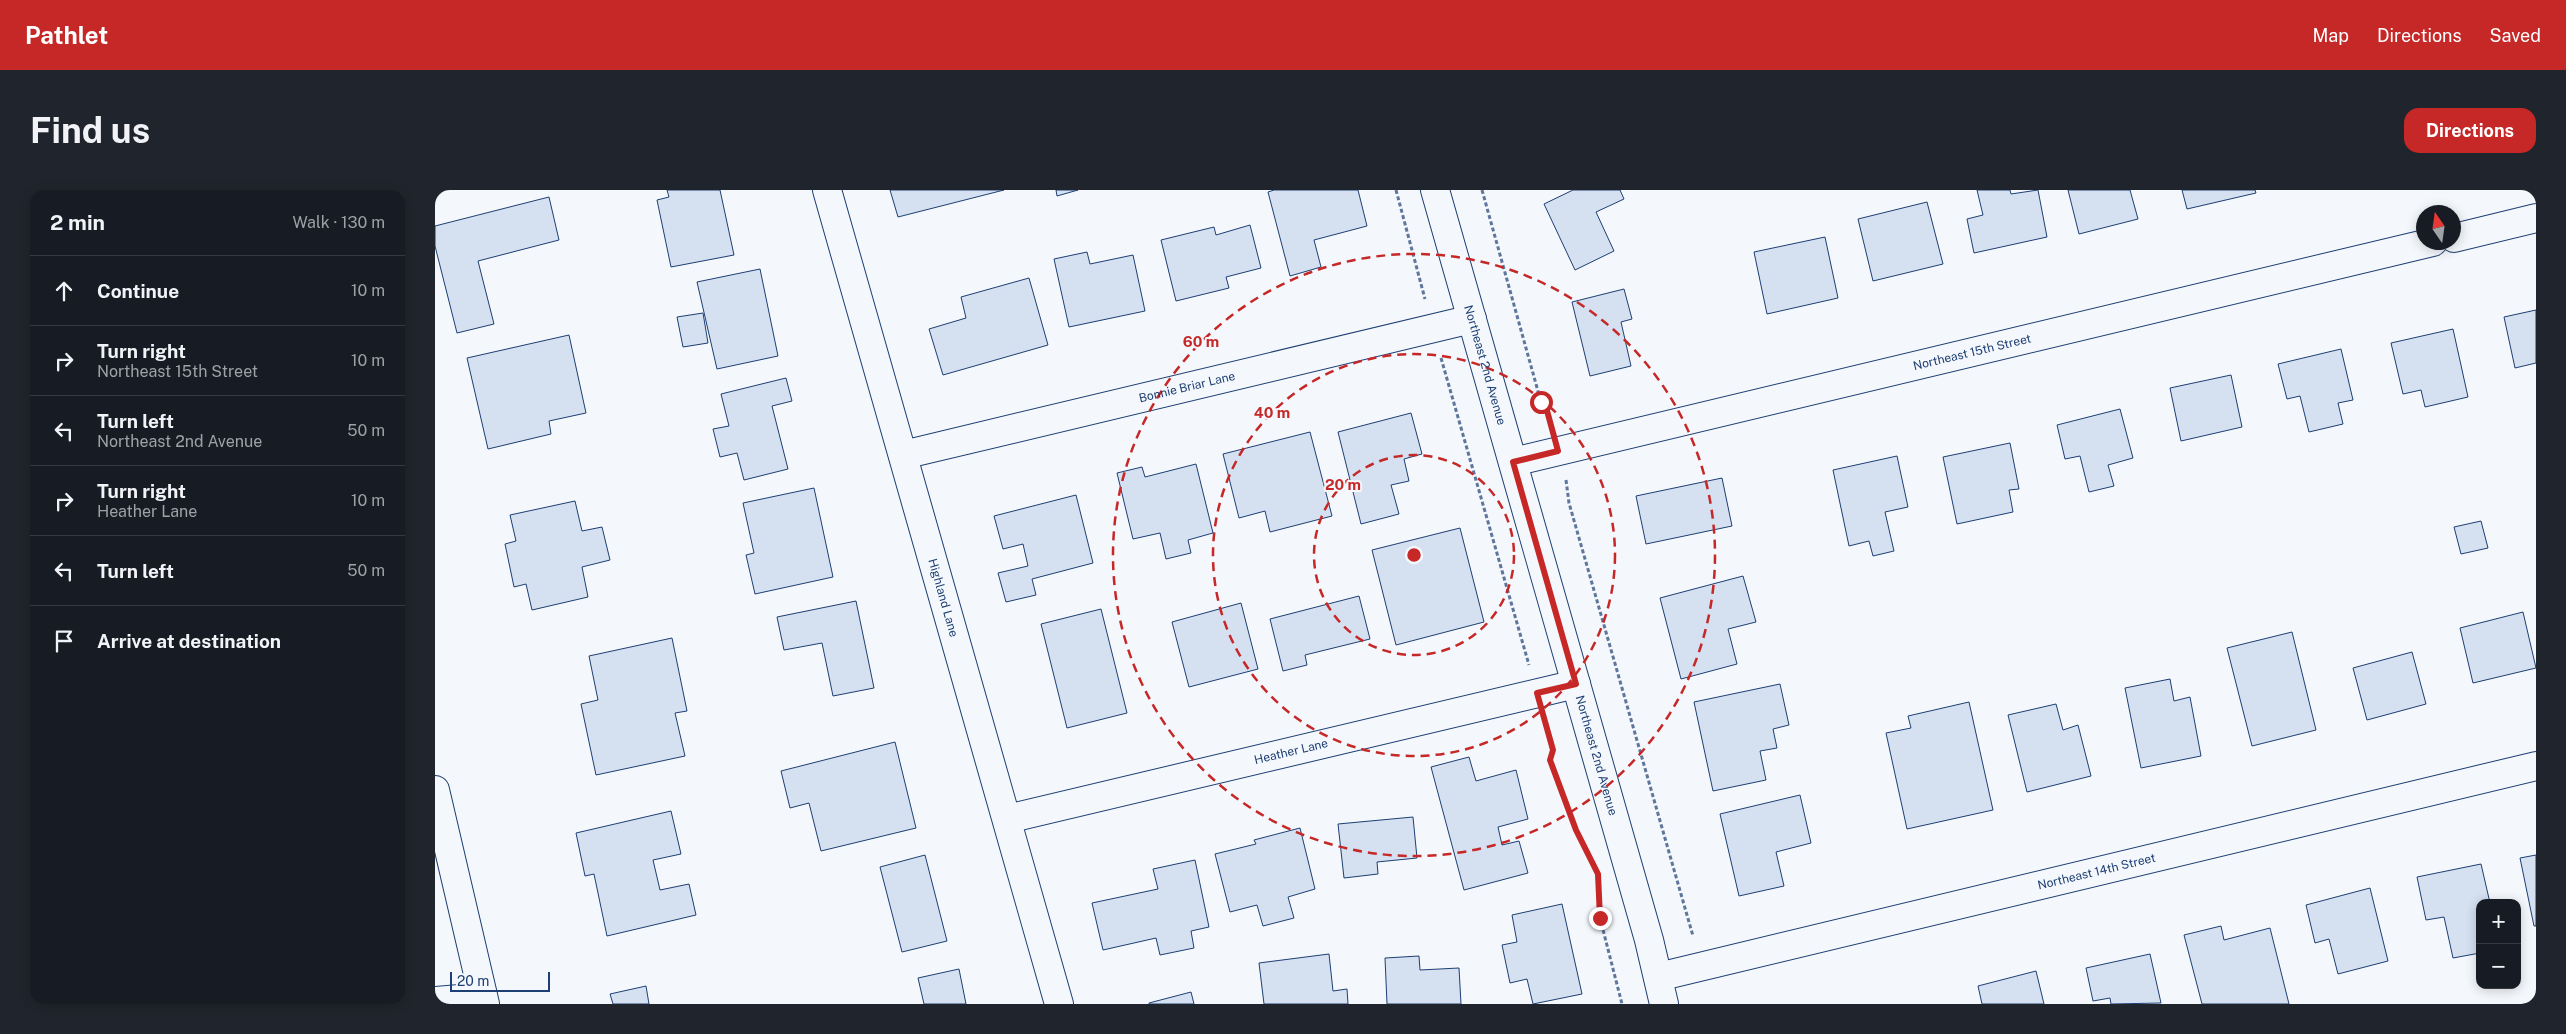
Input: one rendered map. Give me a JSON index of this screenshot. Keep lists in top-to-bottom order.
{
  "streets": {
    "street": [
      "Northeast 15th Street",
      "Northeast 2nd Avenue",
      "Bonnie Briar Lane",
      "Highland Lane",
      "Heather Lane",
      "Northeast 14th Street"
    ]
  },
  "crossings": [
    ["Northeast 15th Street", "Northeast 2nd Avenue"],
    ["Northeast 2nd Avenue", "Bonnie Briar Lane"],
    ["Northeast 2nd Avenue", "Heather Lane"],
    ["Northeast 2nd Avenue", "Northeast 14th Street"],
    ["Bonnie Briar Lane", "Highland Lane"],
    ["Highland Lane", "Heather Lane"]
  ],
  "scale_bar": "20 m",
  "north": "top",
  "page": {
    "header": "Pathlet",
    "nav": ["Map", "Directions", "Saved"],
    "buttons": "Directions",
    "title": "Find us",
    "heading": ["2 min", "Walk · 130 m"],
    "list": [
      ["Continue", "10 m"],
      ["Turn right", "Northeast 15th Street", "10 m"],
      ["Turn left", "Northeast 2nd Avenue", "50 m"],
      ["Turn right", "Heather Lane", "10 m"],
      ["Turn left", "50 m"],
      "Arrive at destination"
    ],
    "map_buttons": ["+", "−"],
    "scale": "20 m"
  },
  "rings": ["60 m", "40 m", "20 m"]
}
